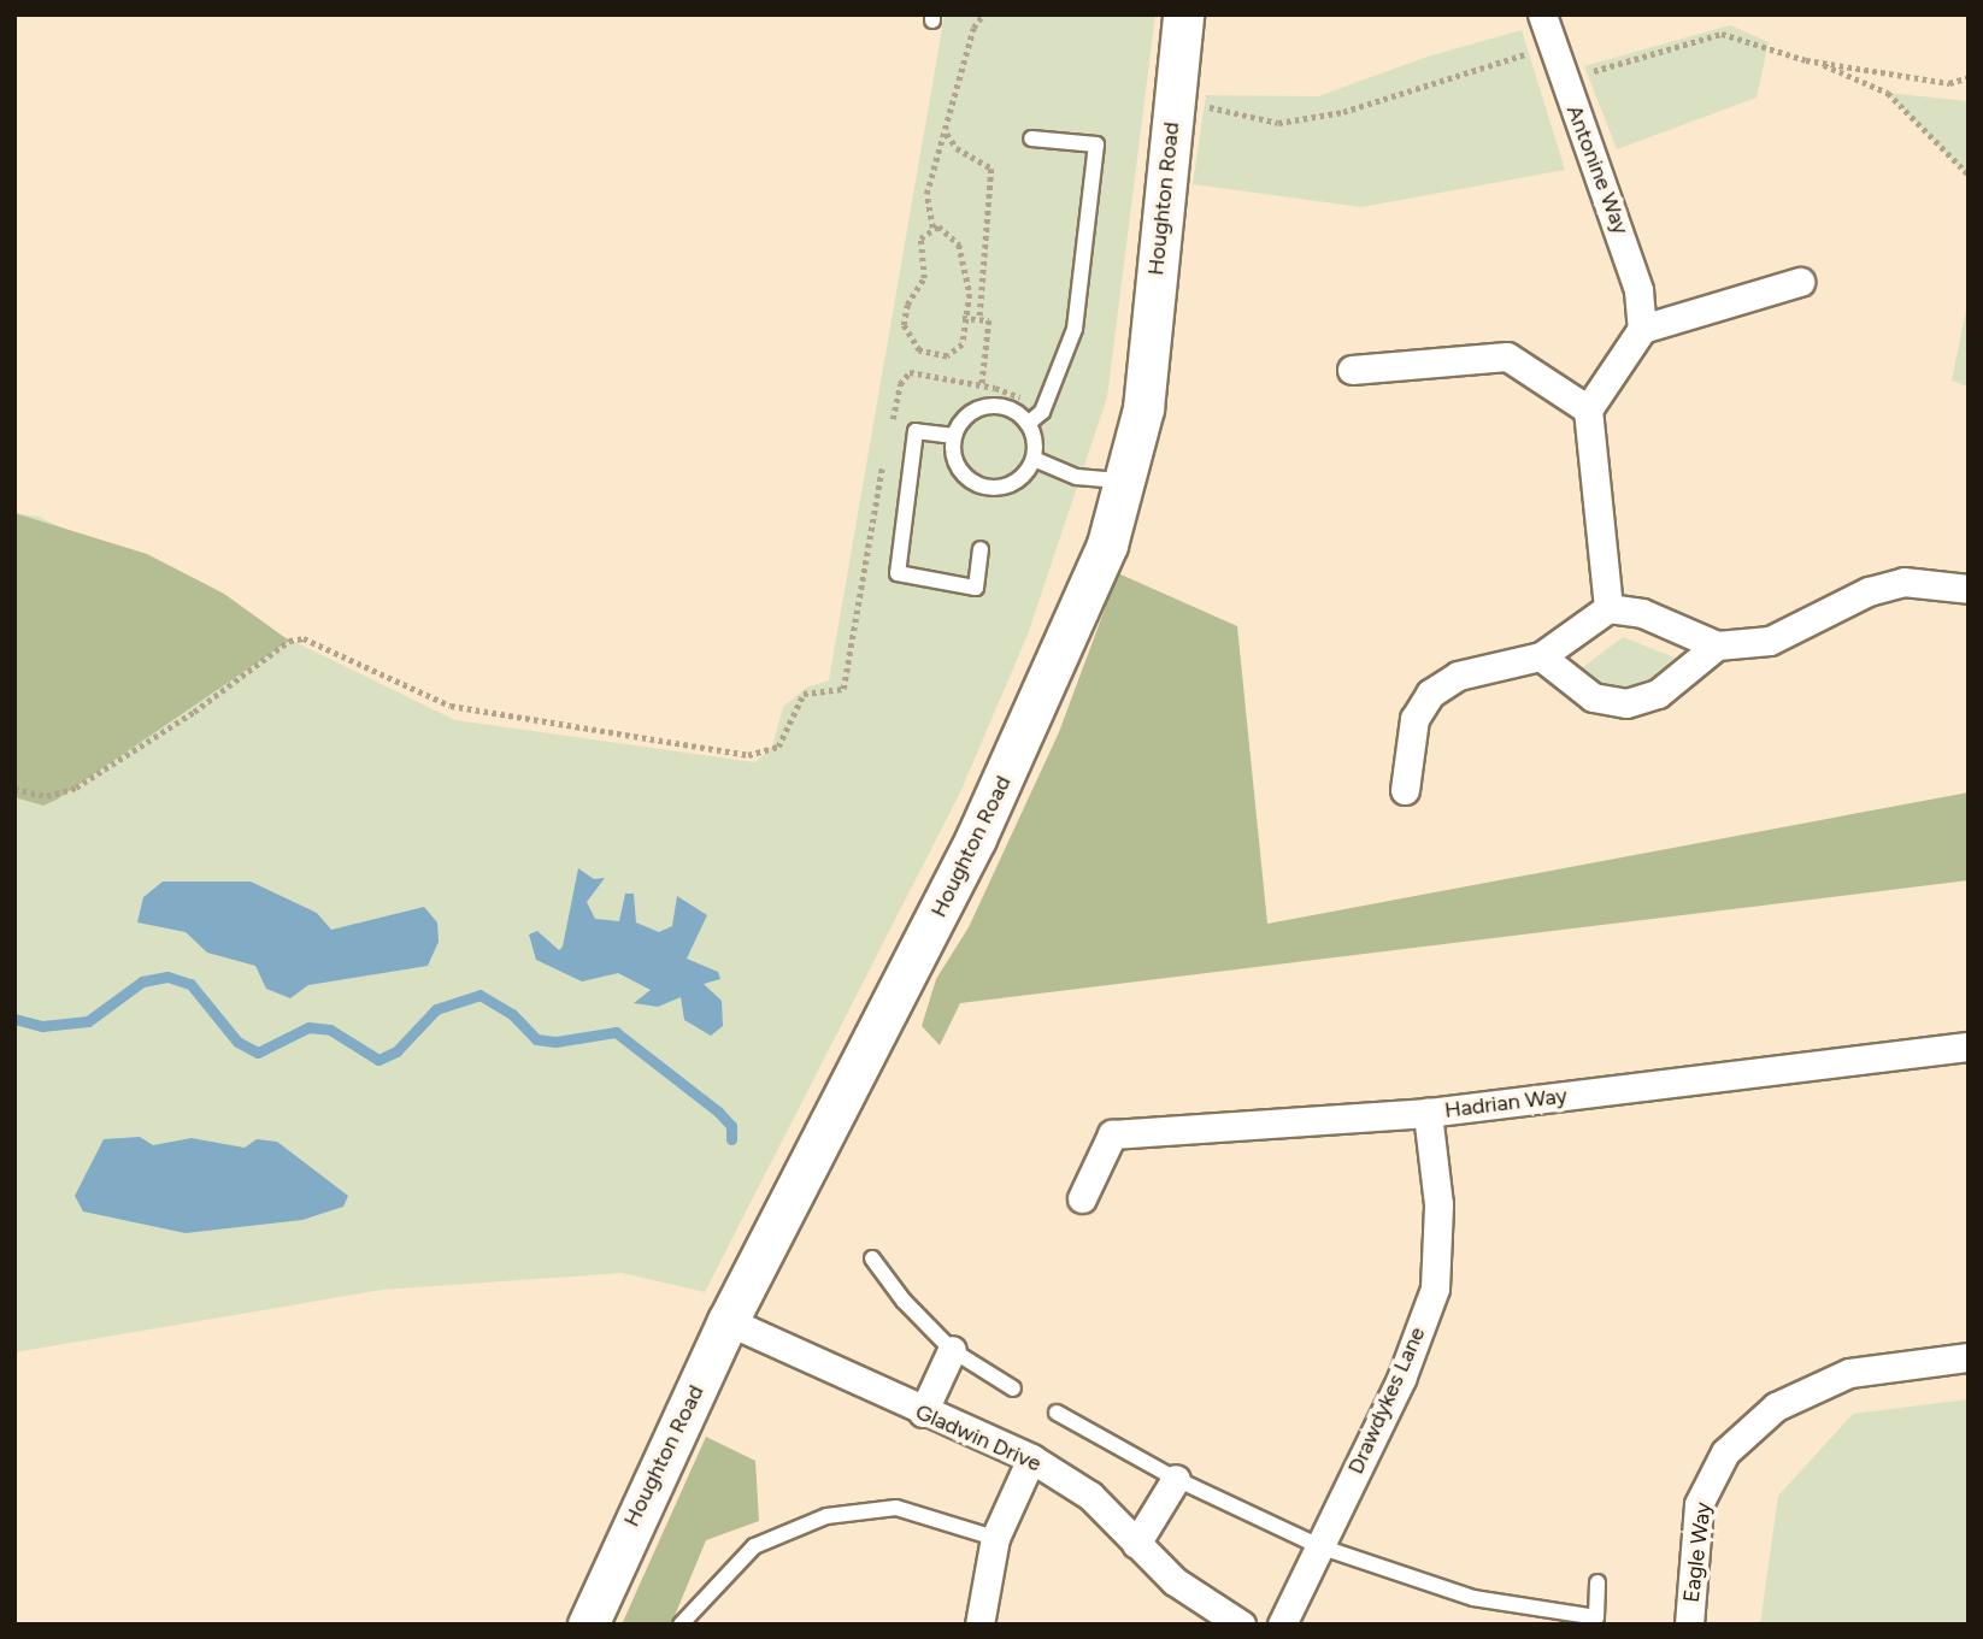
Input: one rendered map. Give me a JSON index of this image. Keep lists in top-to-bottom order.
{
  "streets": {
    "street": [
      "Antonine Way",
      "Houghton Road",
      "Hadrian Way",
      "Drawdykes Lane",
      "Gladwin Drive",
      "Eagle Way"
    ]
  },
  "crossings": [
    ["Houghton Road", "Gladwin Drive"],
    ["Hadrian Way", "Drawdykes Lane"]
  ]
}
